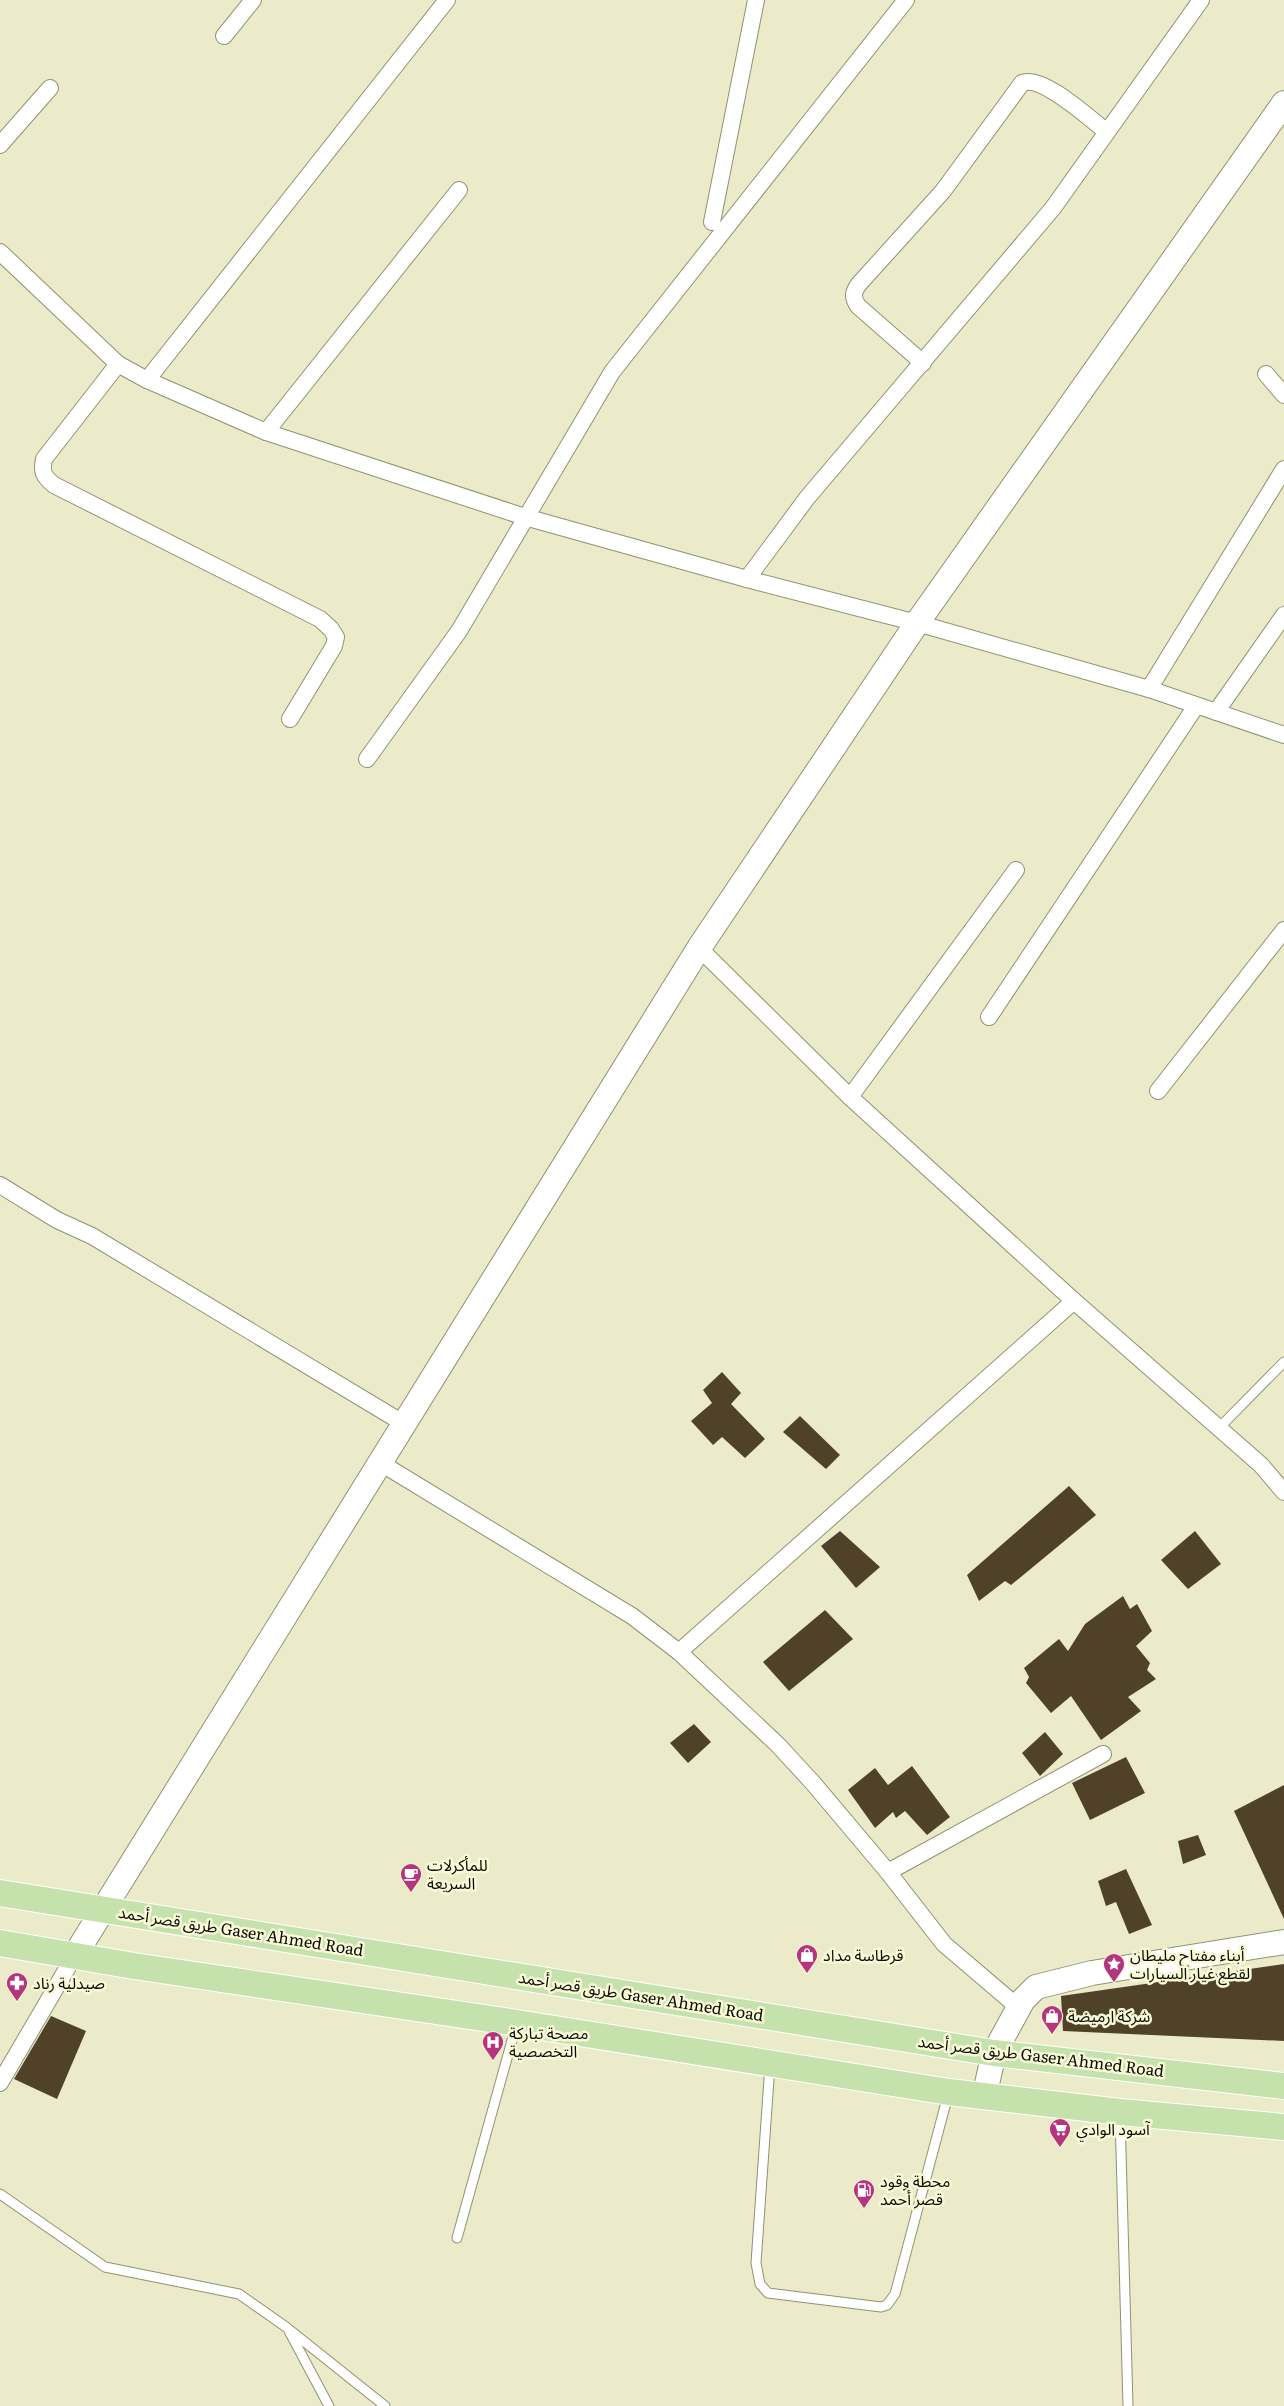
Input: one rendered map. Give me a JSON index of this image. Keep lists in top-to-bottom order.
{
  "streets": {
    "main road": ["طريق قصر أحمد Gaser Ahmed Road"]
  },
  "places": {
    "cafe": ["للمأكرلات السريعة"],
    "shop": ["قرطاسة مداد", "شركة ارميضة"],
    "place": ["أبناء مفتاح مليطان لقطع غيار السيارات"],
    "pharmacy": ["صيدلية رناد"],
    "hospital": ["مصحة تباركة التخصصية"],
    "supermarket": ["آسود الوادي"],
    "fuel station": ["محطة وقود قصر أحمد"]
  }
}
